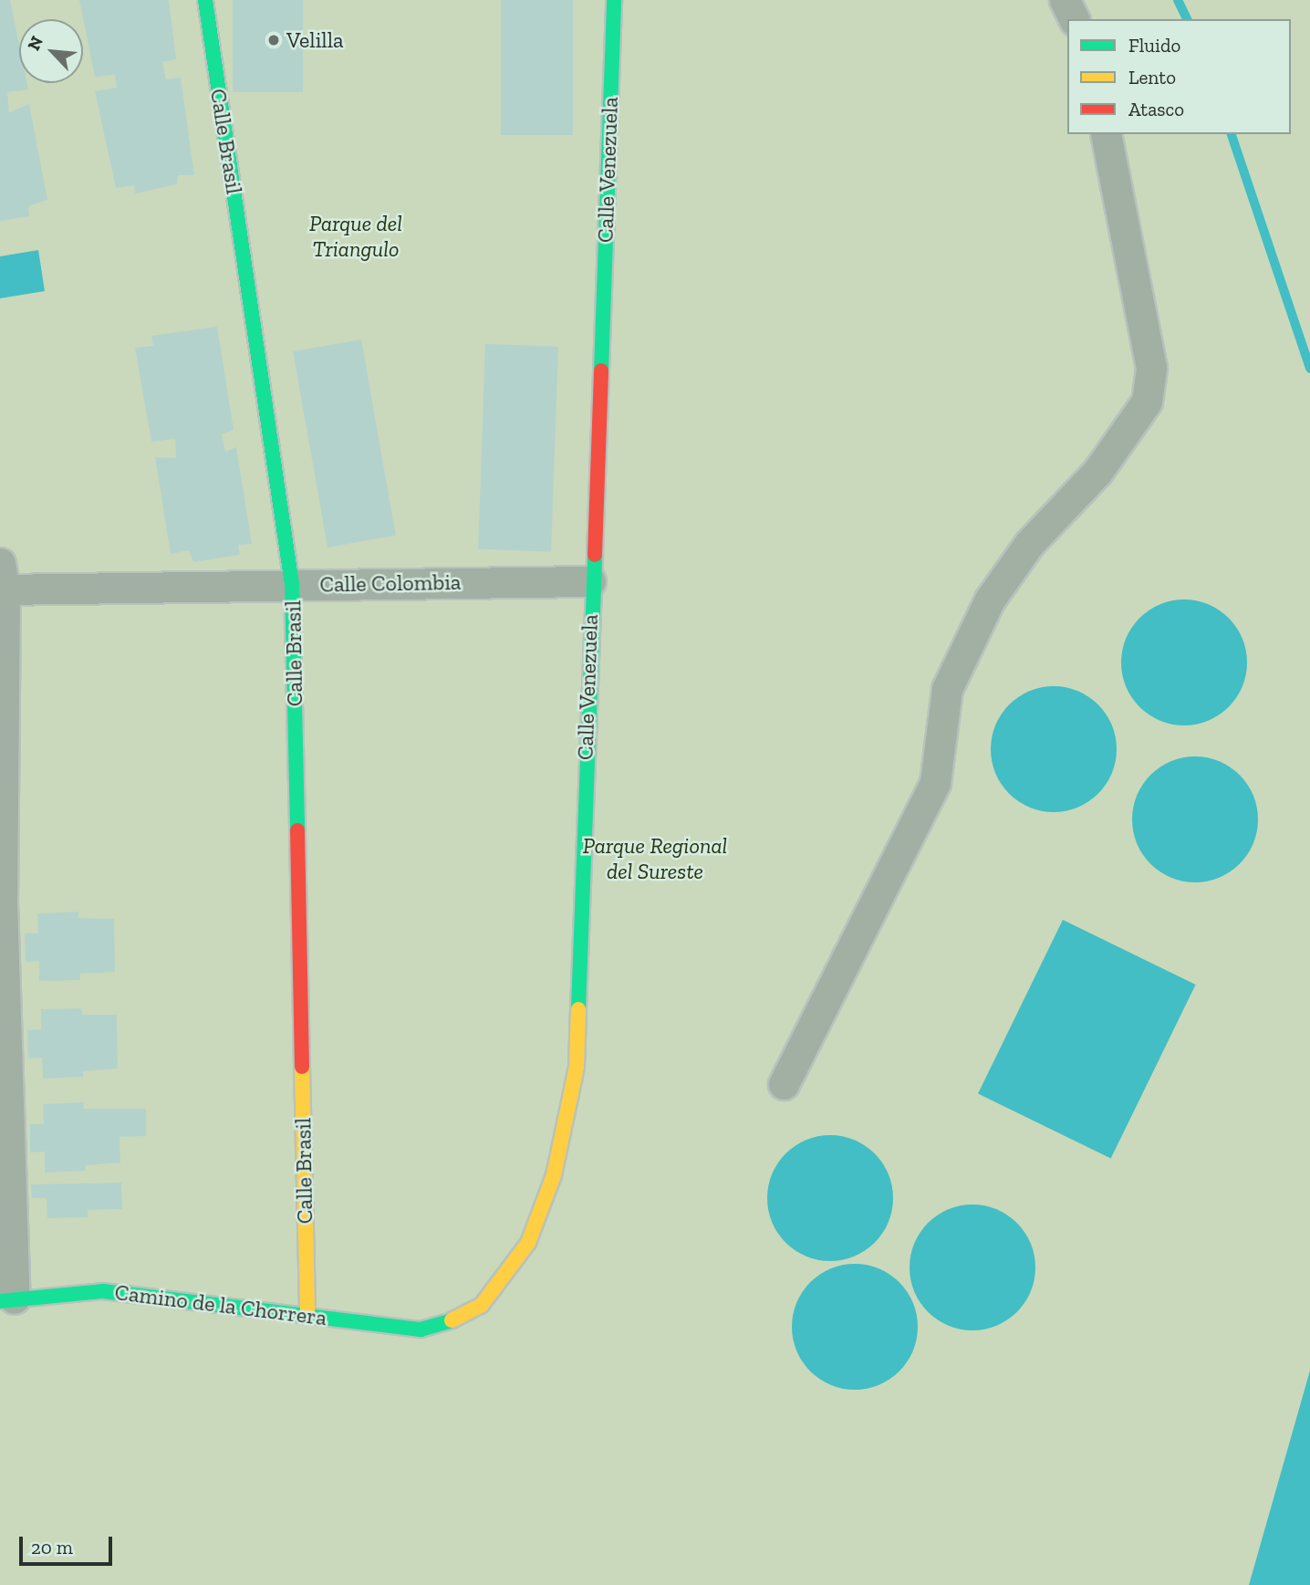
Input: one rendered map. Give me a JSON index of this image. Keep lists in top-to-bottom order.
{
  "streets": {
    "street": [
      "Calle Brasil",
      "Calle Venezuela",
      "Calle Colombia",
      "Camino de la Chorrera"
    ]
  },
  "crossings": [
    ["Calle Brasil", "Calle Colombia"],
    ["Calle Brasil", "Camino de la Chorrera"],
    ["Calle Venezuela", "Calle Colombia"],
    ["Calle Venezuela", "Camino de la Chorrera"]
  ],
  "parks": ["Parque del Triangulo", "Parque Regional del Sureste"],
  "places": ["Velilla"],
  "legend": ["Fluido", "Lento", "Atasco"],
  "scale_bar": "20 m",
  "north": "top left"
}
